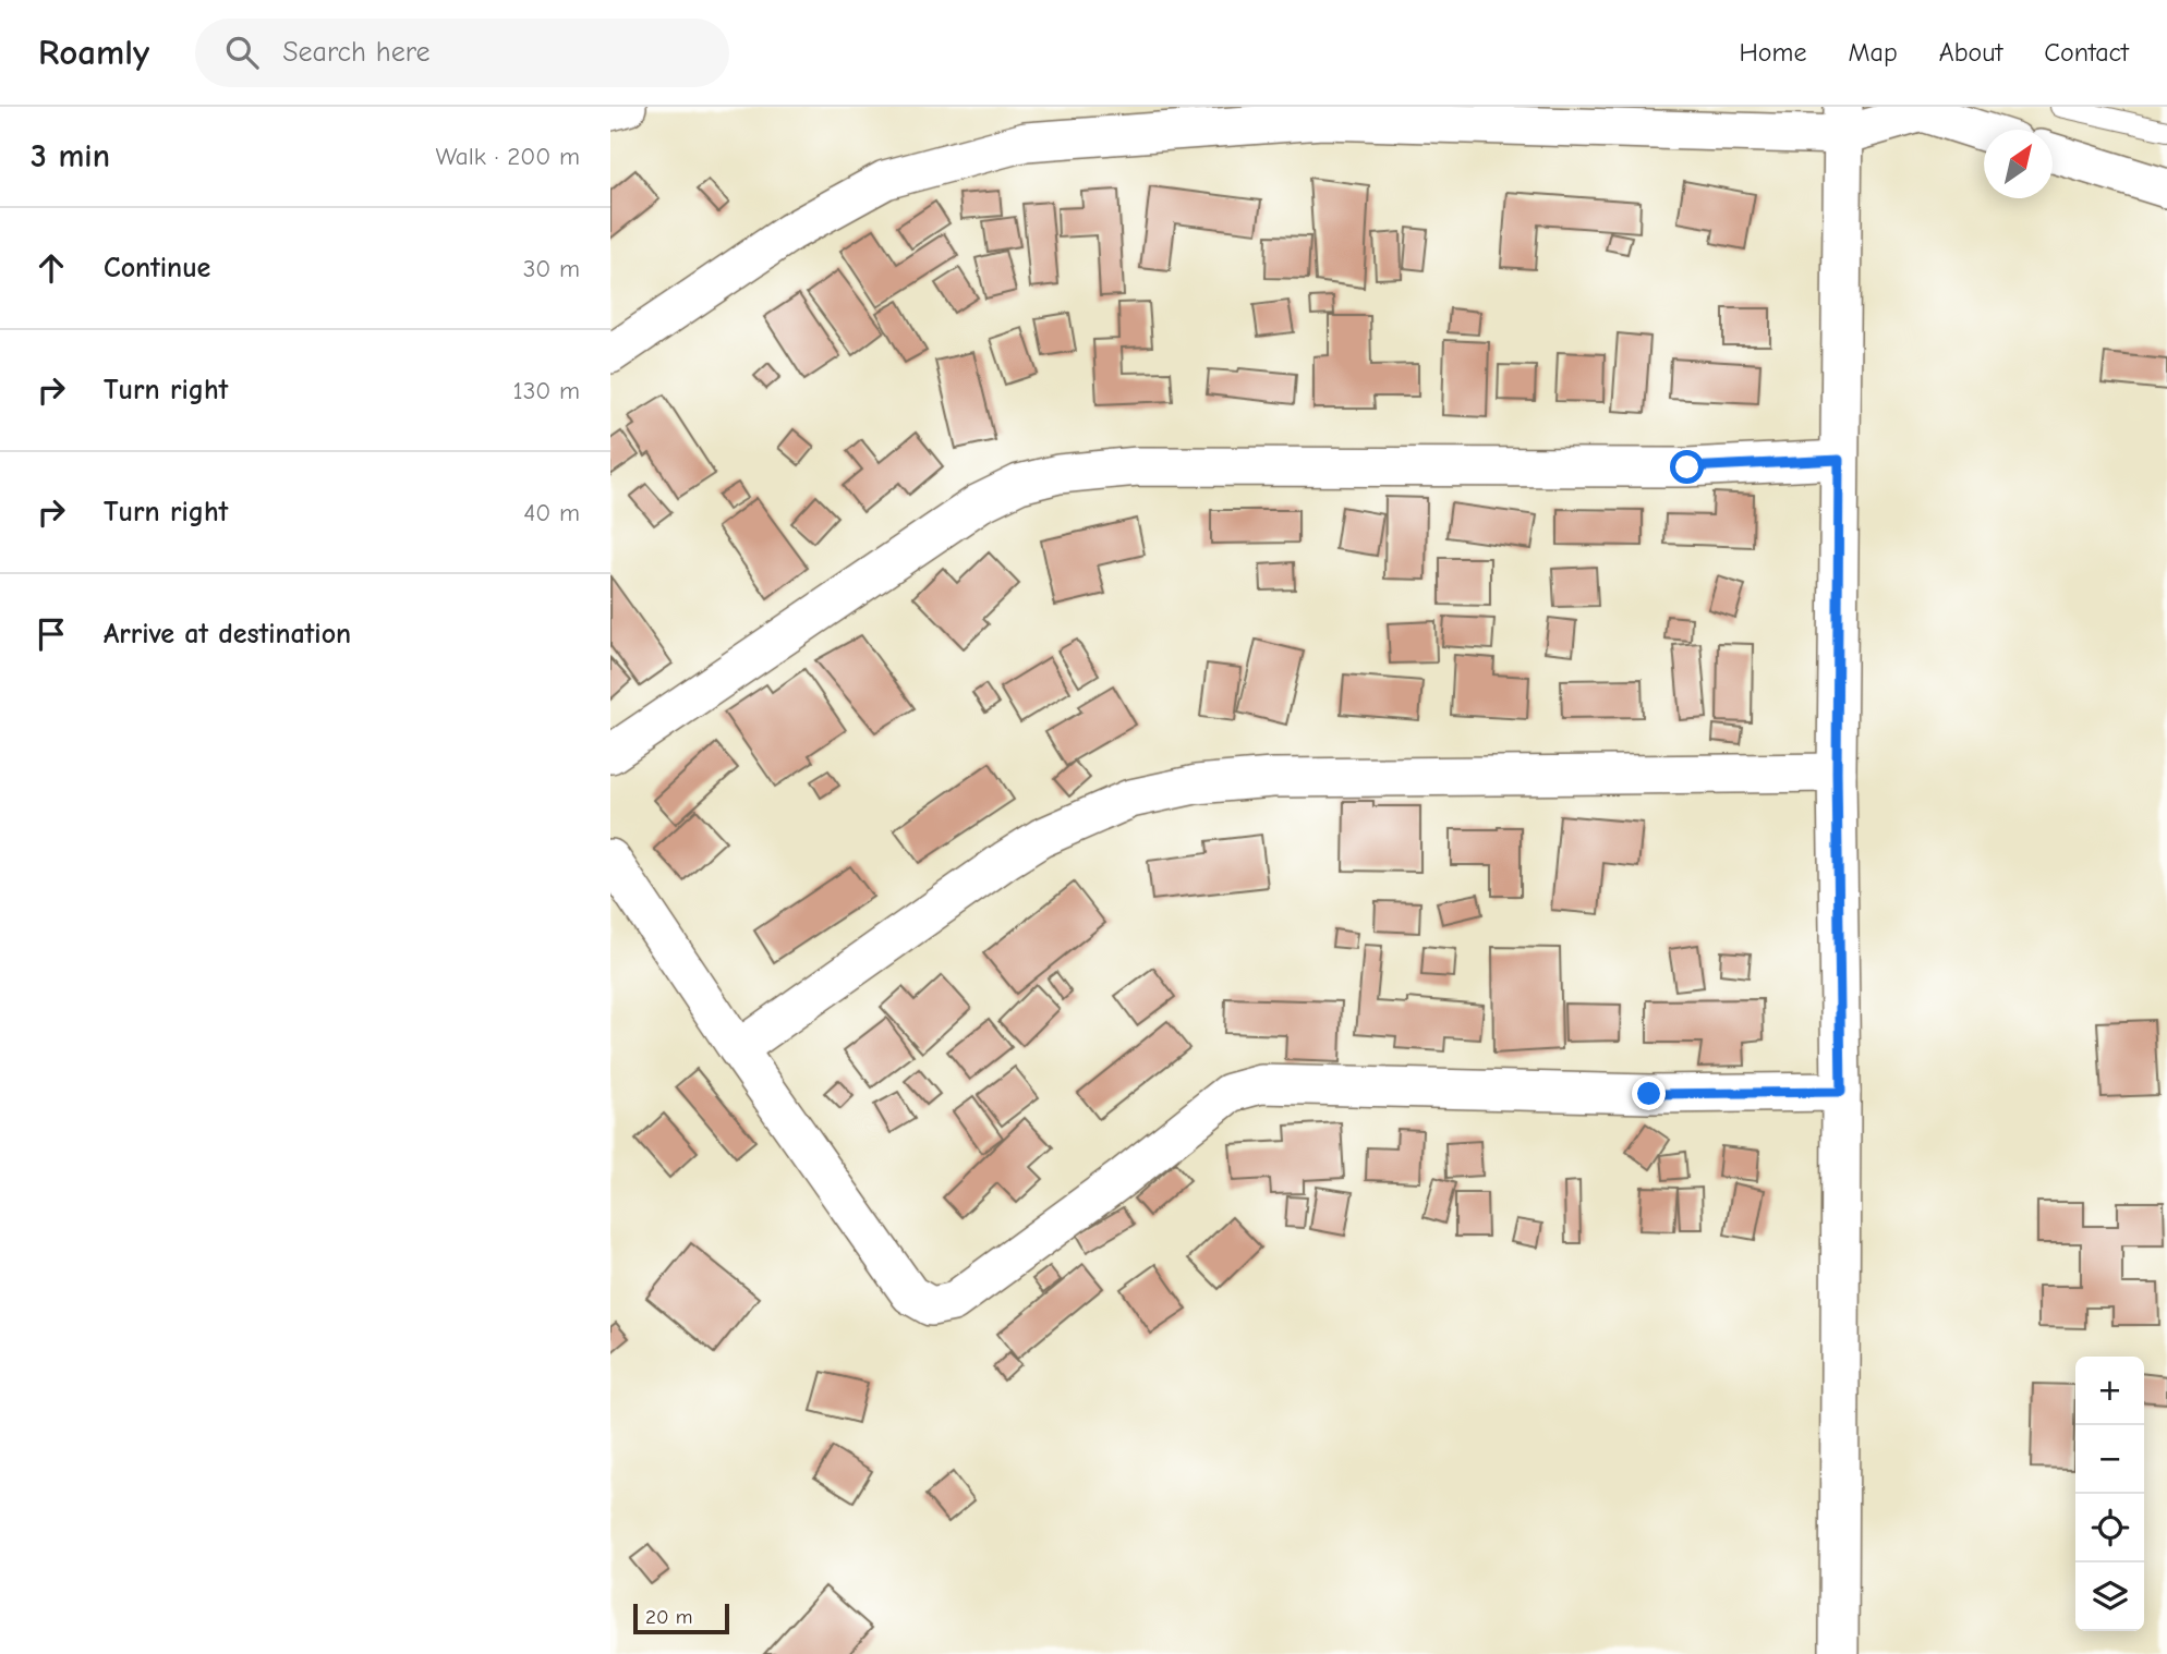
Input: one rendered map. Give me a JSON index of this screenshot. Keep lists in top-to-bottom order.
{
  "scale_bar": "20 m",
  "north": "top right",
  "page": {
    "header": "Roamly",
    "search": "Search here",
    "nav": [
      "Home",
      "Map",
      "About",
      "Contact"
    ],
    "heading": ["3 min", "Walk · 200 m"],
    "list": [
      ["Continue", "30 m"],
      ["Turn right", "130 m"],
      ["Turn right", "40 m"],
      "Arrive at destination"
    ],
    "map_buttons": ["+", "−"],
    "scale": "20 m"
  }
}
